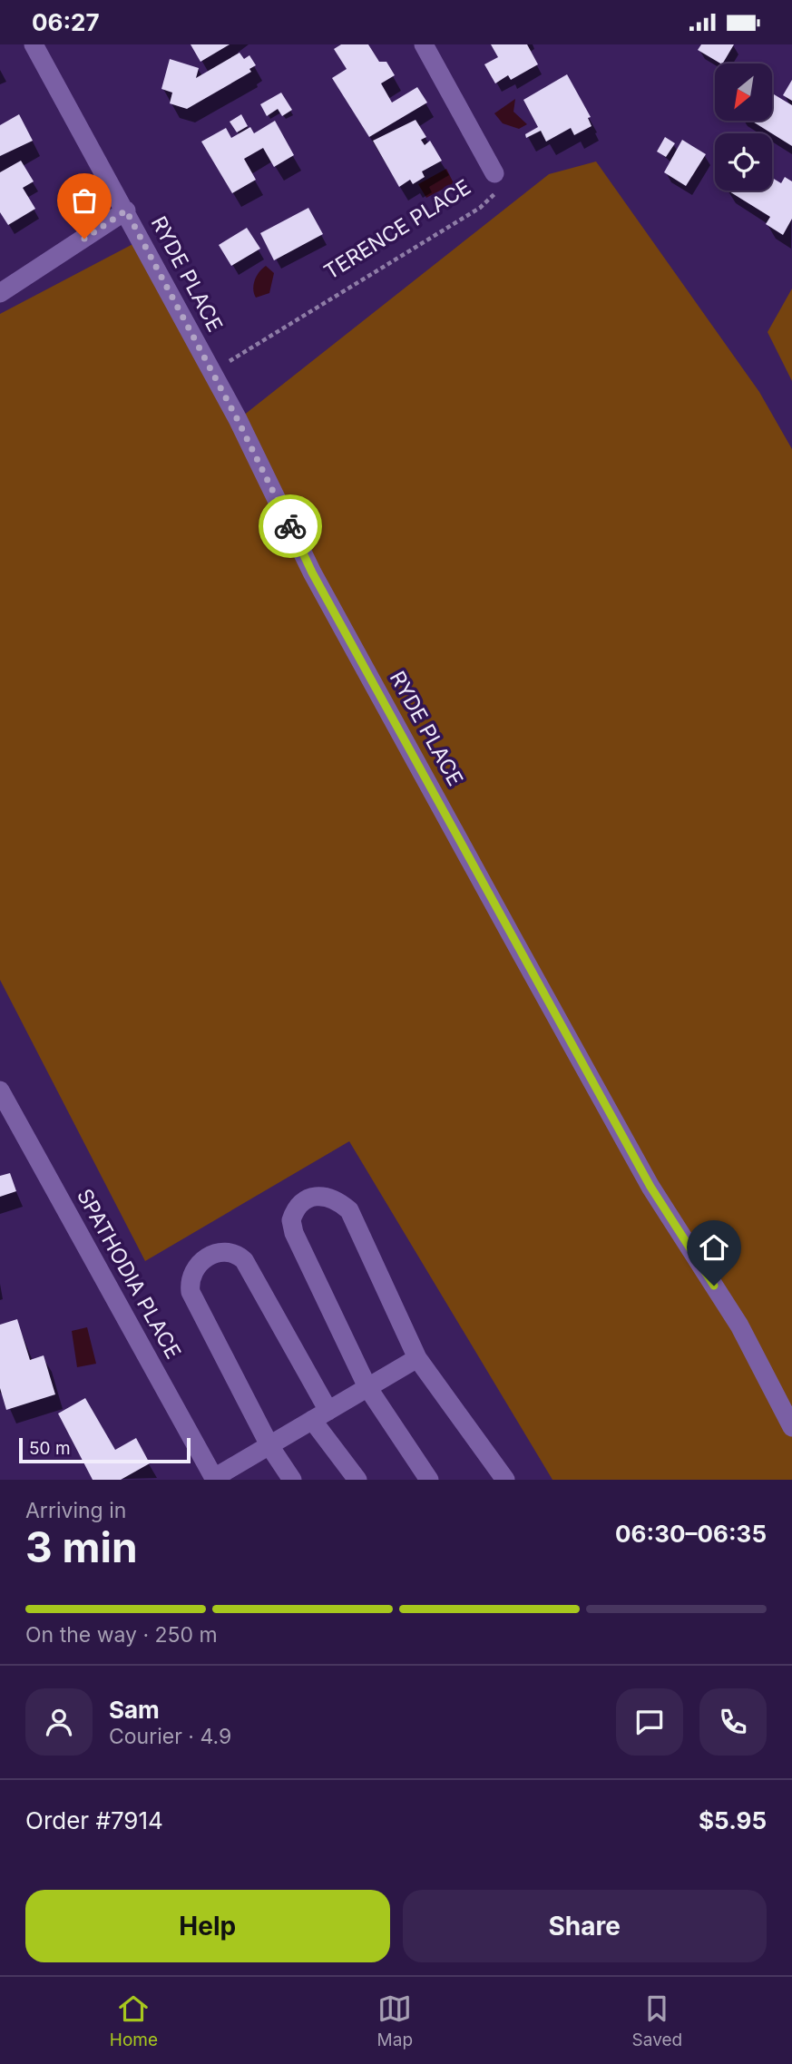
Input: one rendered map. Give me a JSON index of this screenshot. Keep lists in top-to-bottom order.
{
  "streets": {
    "street": ["TERENCE PLACE", "RYDE PLACE", "SPATHODIA PLACE"]
  },
  "crossings": [
    ["TERENCE PLACE", "RYDE PLACE"]
  ],
  "scale_bar": "50 m",
  "north": "bottom left",
  "page": {
    "status": "06:27",
    "scale": "50 m",
    "heading": ["3 min", "Arriving in", "06:30–06:35"],
    "panel": [
      "Sam",
      "Courier · 4.9",
      "Order #7914",
      "$5.95"
    ],
    "bar": "On the way · 250 m",
    "buttons": ["Help", "Share"],
    "tabs": ["Home", "Map", "Saved"]
  }
}
